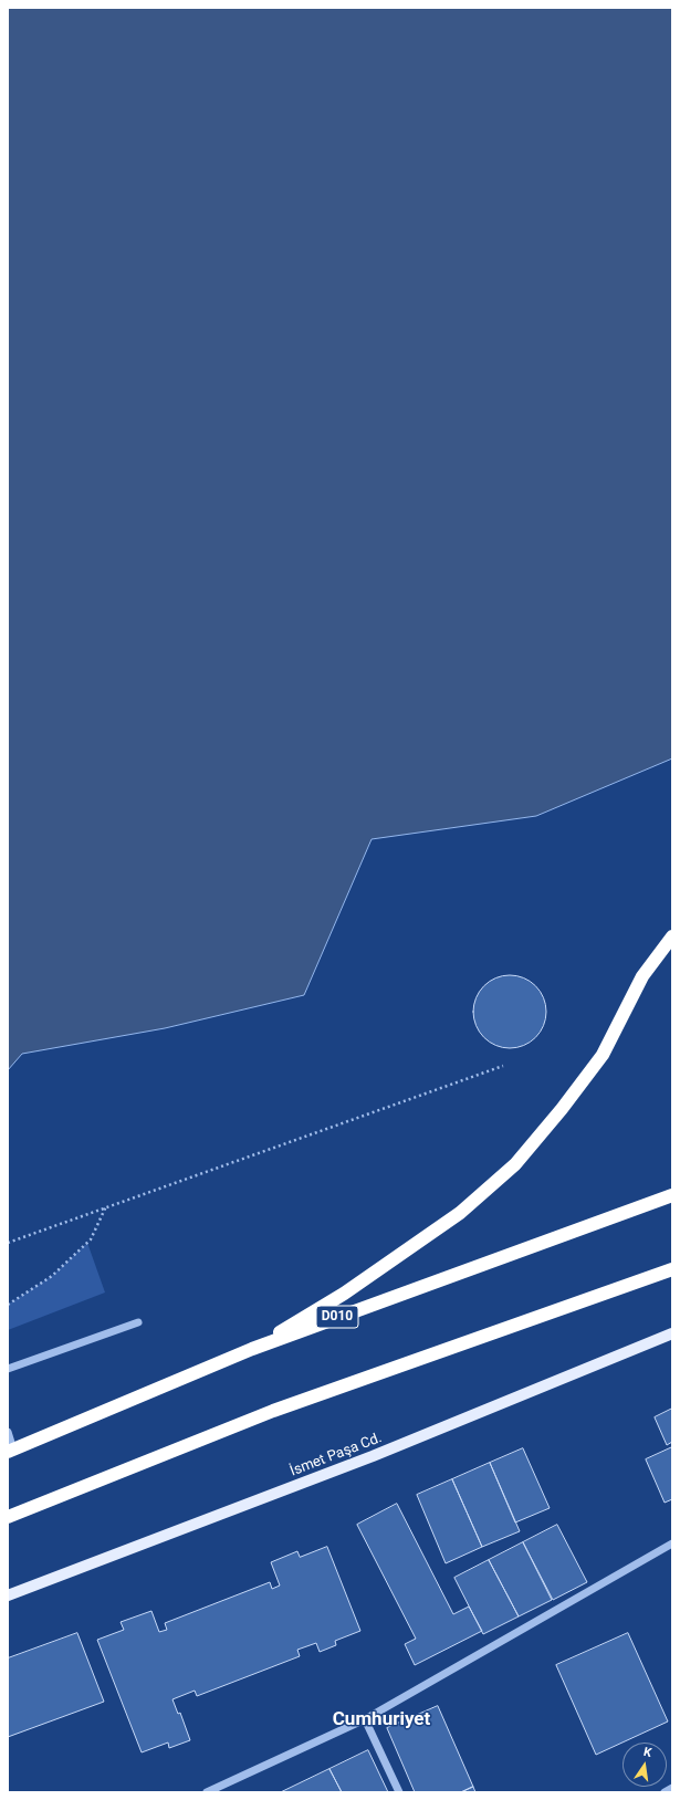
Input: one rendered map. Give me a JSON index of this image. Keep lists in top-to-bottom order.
{
  "streets": {
    "highway": ["D010"],
    "main road": ["İsmet Paşa Cd."]
  },
  "districts": ["Cumhuriyet"],
  "north": "top"
}
